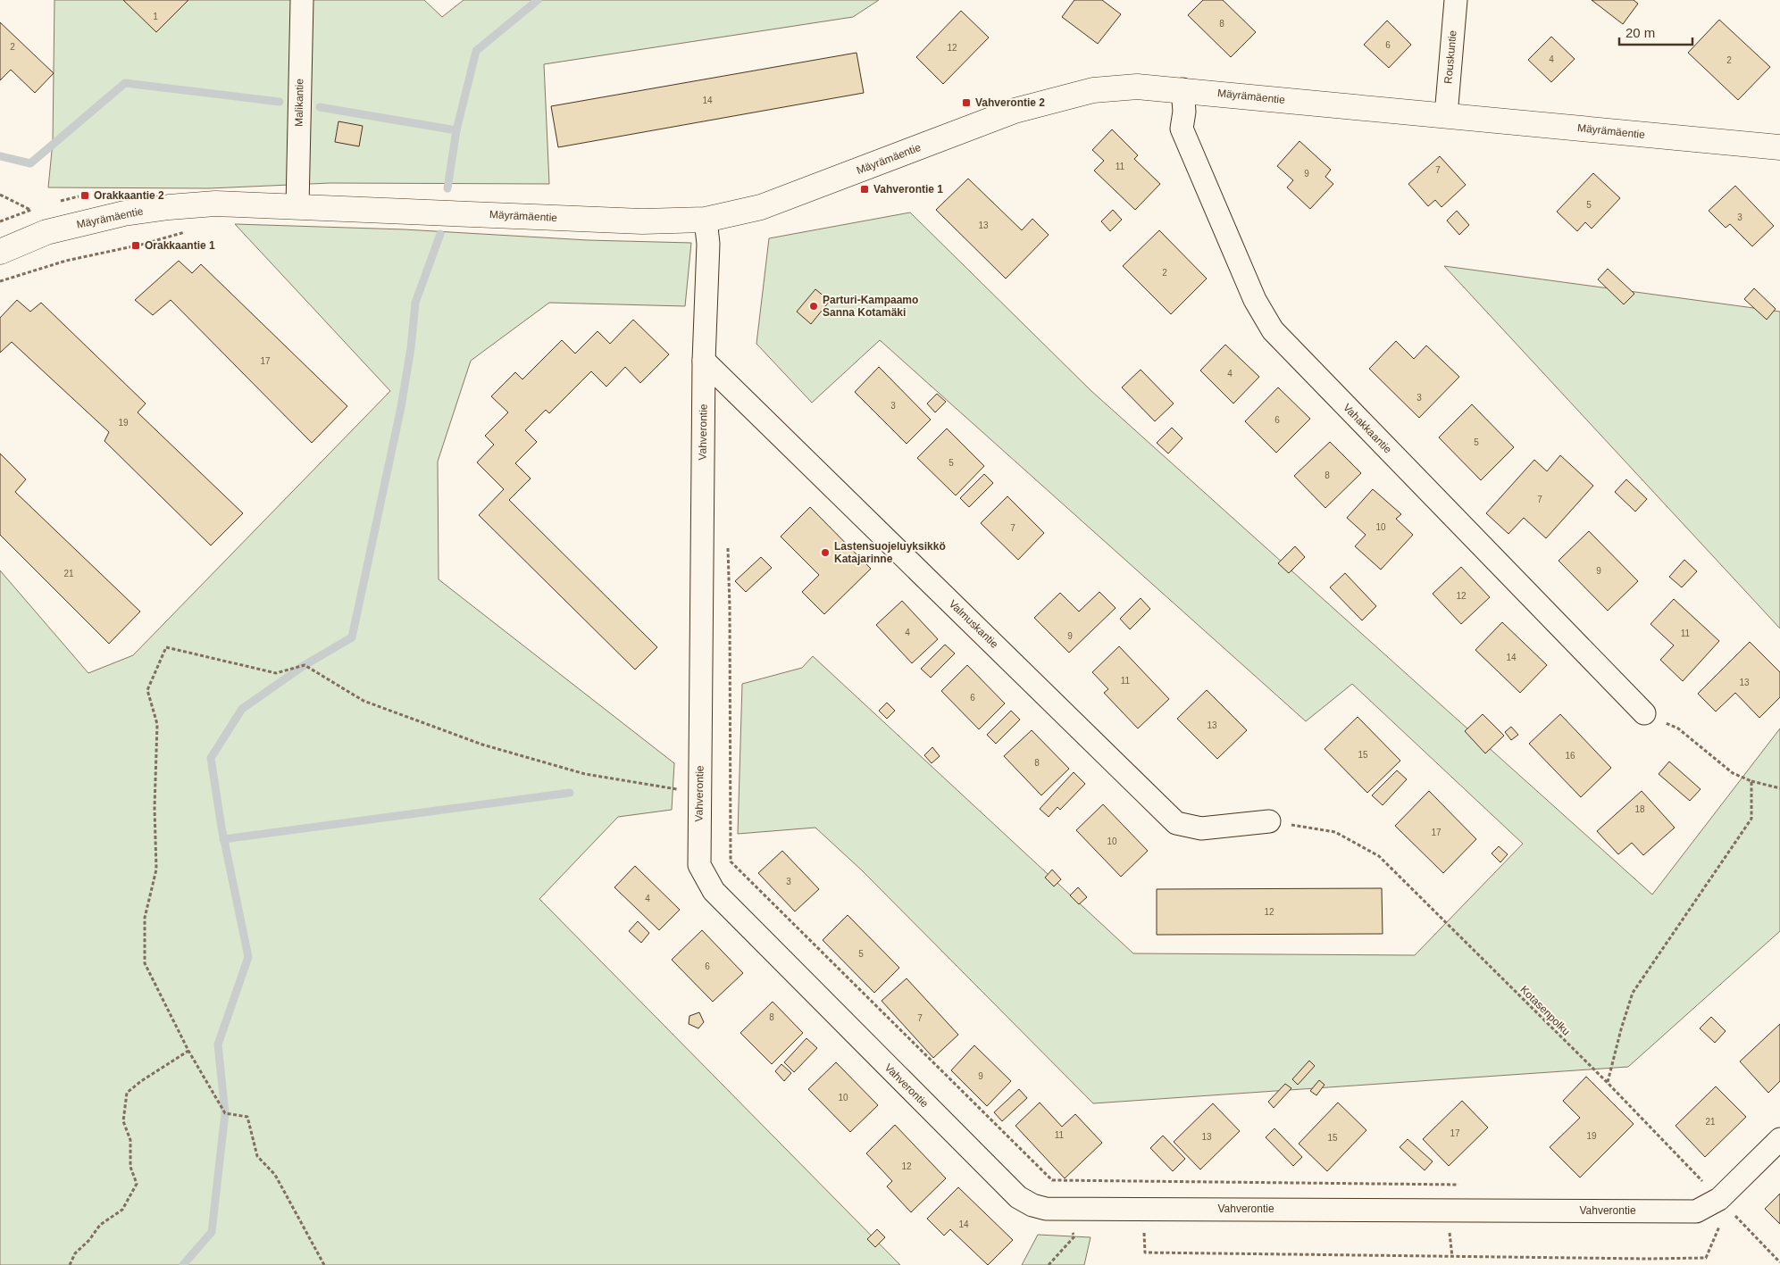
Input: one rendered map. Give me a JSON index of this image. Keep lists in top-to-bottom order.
{
  "streets": {
    "street": [
      "Rouskuntie",
      "Mäyrämäentie",
      "Malikantie",
      "Vahakkaantie",
      "Vahverontie",
      "Valmuskantie"
    ],
    "path": ["Kotasenpolku"]
  },
  "crossings": [
    ["Rouskuntie", "Mäyrämäentie"],
    ["Mäyrämäentie", "Malikantie"],
    ["Mäyrämäentie", "Vahakkaantie"],
    ["Mäyrämäentie", "Vahverontie"],
    ["Vahverontie", "Valmuskantie"],
    ["Vahverontie", "Kotasenpolku"],
    ["Valmuskantie", "Kotasenpolku"]
  ],
  "places": {
    "transit": [
      "Vahverontie 2",
      "Vahverontie 1",
      "Orakkaantie 2",
      "Orakkaantie 1"
    ],
    "other": ["Parturi-Kampaamo Sanna Kotamäki", "Lastensuojeluyksikkö Katajarinne"]
  },
  "house_numbers": [
    "1",
    "8",
    "6",
    "2",
    "12",
    "4",
    "2",
    "14",
    "11",
    "7",
    "9",
    "5",
    "3",
    "13",
    "2",
    "17",
    "4",
    "3",
    "3",
    "6",
    "19",
    "5",
    "5",
    "8",
    "7",
    "10",
    "7",
    "9",
    "21",
    "12",
    "4",
    "11",
    "9",
    "14",
    "11",
    "13",
    "6",
    "13",
    "15",
    "16",
    "8",
    "18",
    "17",
    "10",
    "3",
    "4",
    "12",
    "5",
    "6",
    "8",
    "7",
    "9",
    "10",
    "21",
    "17",
    "11",
    "19",
    "13",
    "15",
    "12",
    "14"
  ],
  "scale_bar": "20 m"
}
